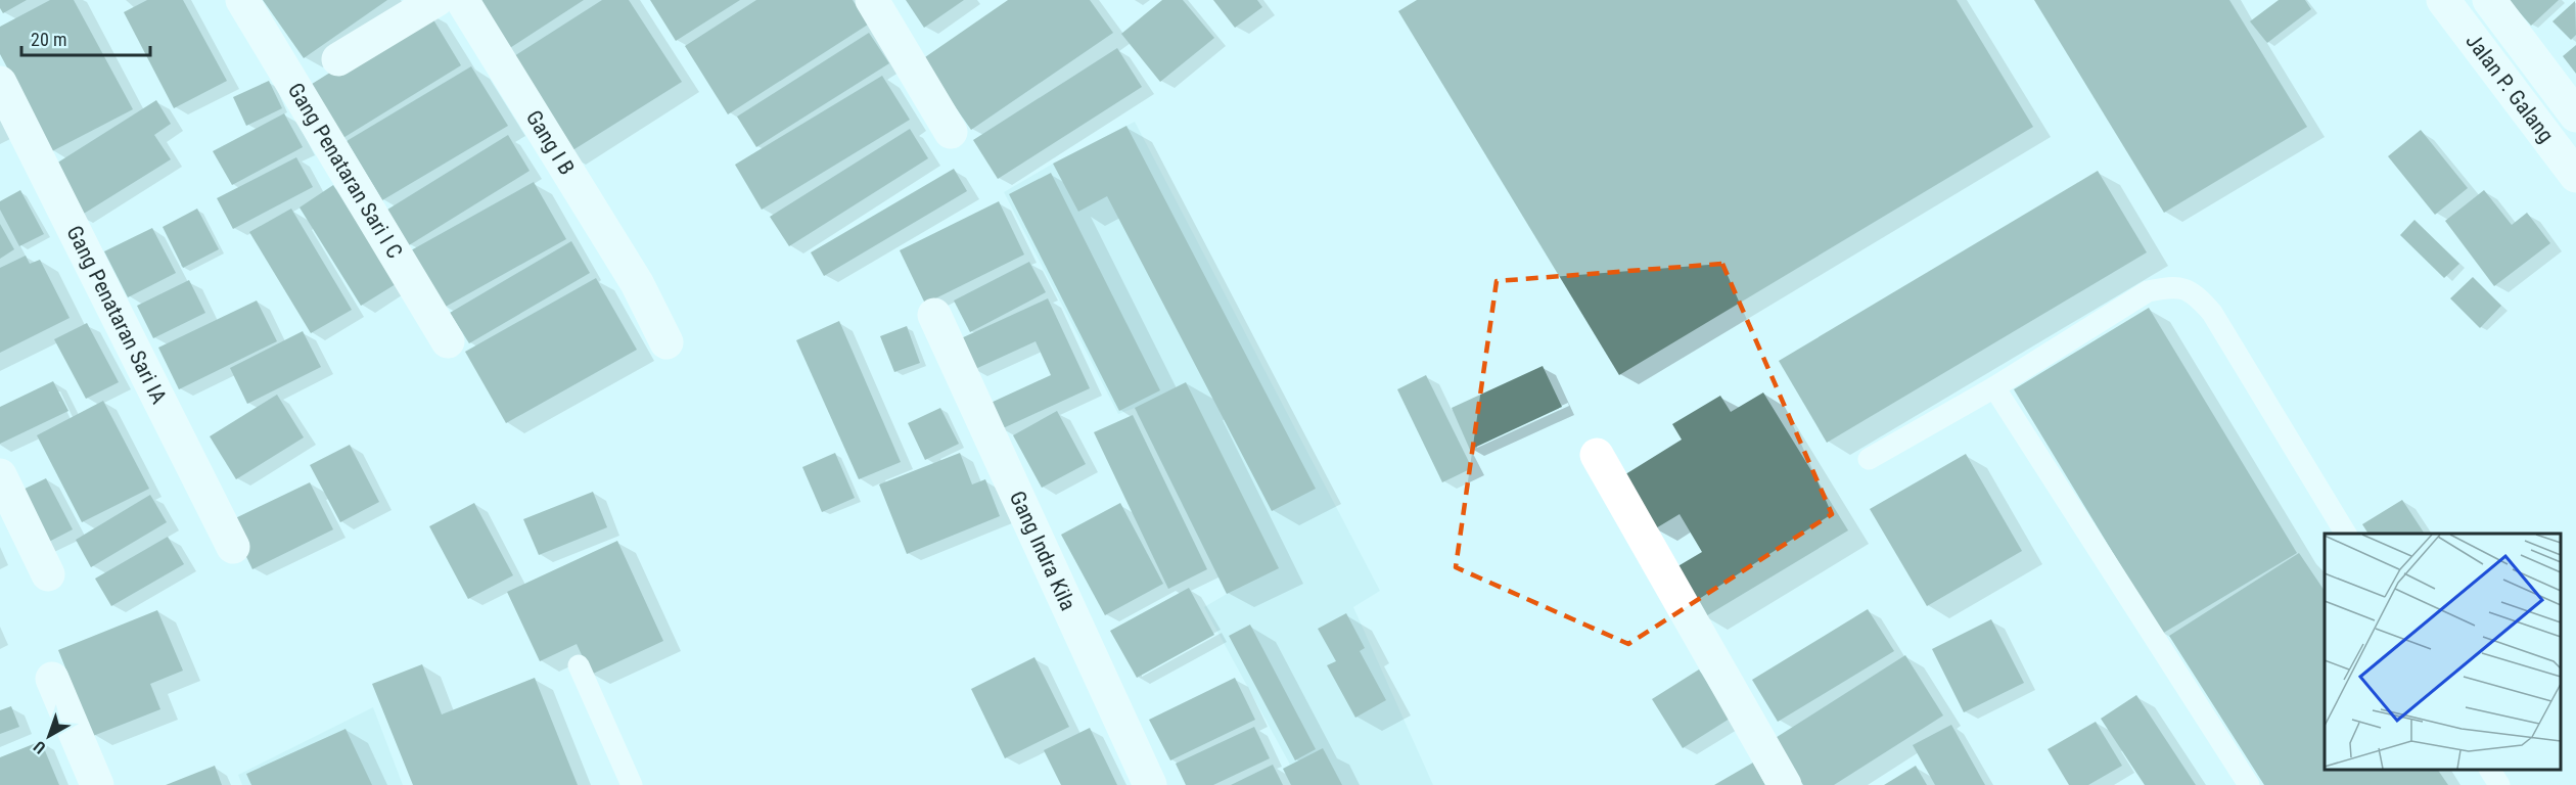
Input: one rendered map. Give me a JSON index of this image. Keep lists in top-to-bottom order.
{
  "streets": {
    "street": [
      "Jalan P. Galang",
      "Gang I B",
      "Gang Penataran Sari I C",
      "Gang Penataran Sari IA",
      "Gang Indra Kila"
    ]
  },
  "scale_bar": "20 m",
  "north": "bottom left"
}
